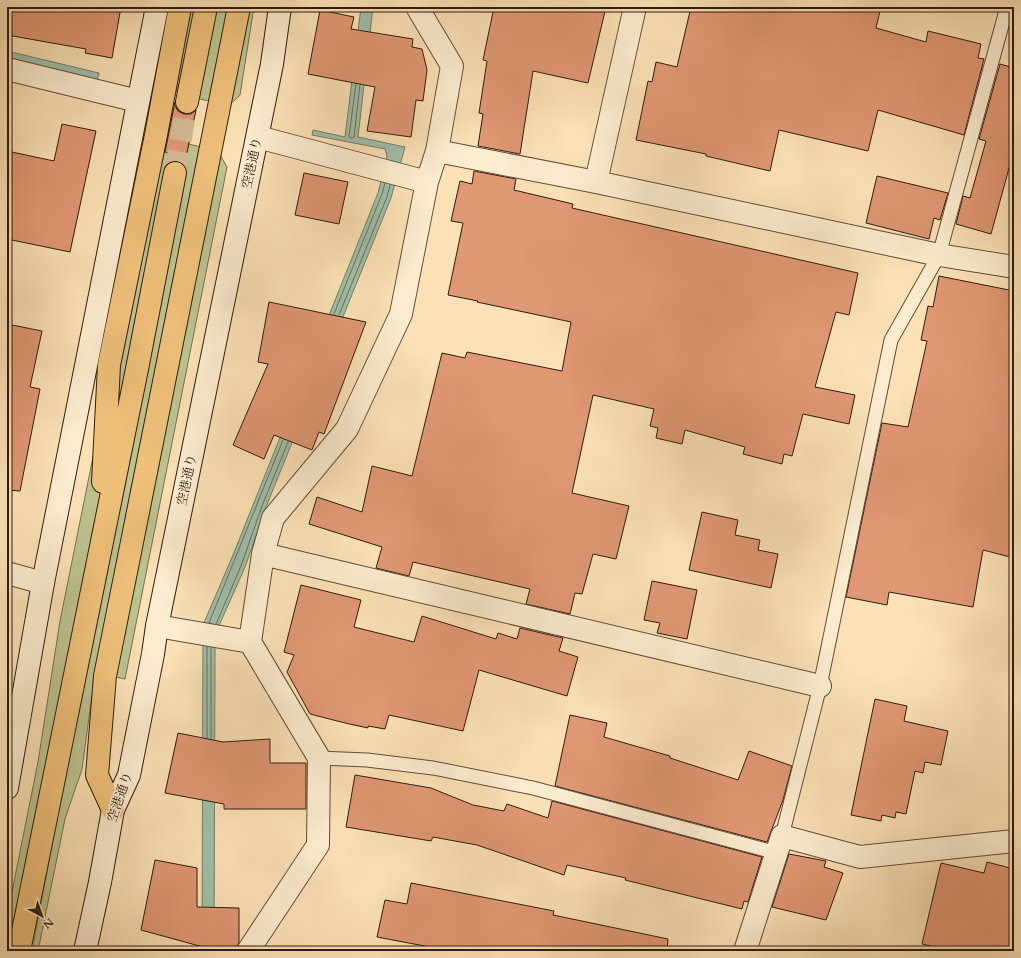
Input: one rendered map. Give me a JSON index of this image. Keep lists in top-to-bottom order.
{
  "streets": {
    "street": ["空港通り"]
  },
  "north": "bottom right"
}
